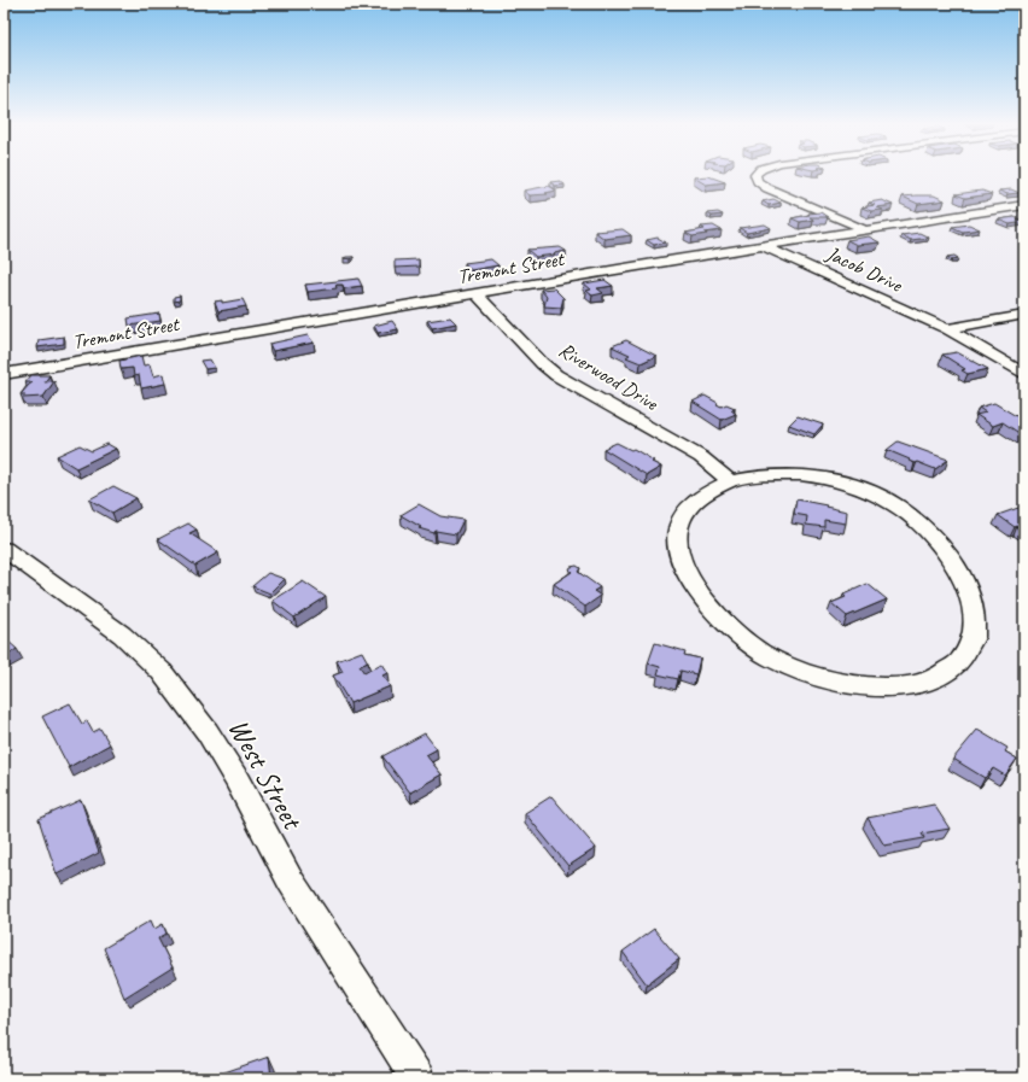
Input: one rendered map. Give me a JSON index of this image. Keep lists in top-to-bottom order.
{
  "streets": {
    "street": [
      "Tremont Street",
      "Jacob Drive",
      "Riverwood Drive",
      "West Street"
    ]
  },
  "crossings": [
    ["Tremont Street", "Jacob Drive"],
    ["Tremont Street", "Riverwood Drive"]
  ]
}
